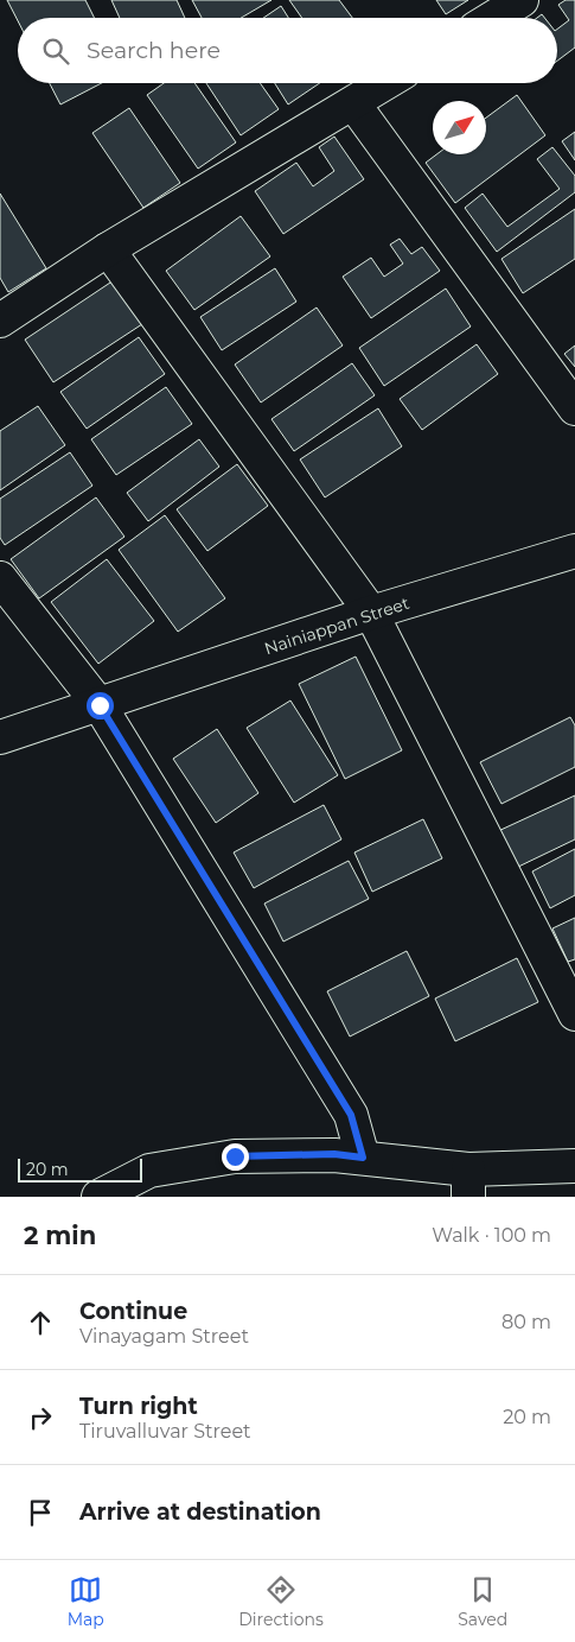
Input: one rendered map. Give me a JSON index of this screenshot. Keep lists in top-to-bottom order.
{
  "streets": {
    "street": ["Nainiappan Street"]
  },
  "scale_bar": "20 m",
  "north": "top right",
  "page": {
    "search": "Search here",
    "scale": "20 m",
    "heading": ["2 min", "Walk · 100 m"],
    "list": [
      ["Continue", "Vinayagam Street", "80 m"],
      ["Turn right", "Tiruvalluvar Street", "20 m"],
      "Arrive at destination"
    ],
    "nav": ["Map", "Directions", "Saved"]
  }
}
